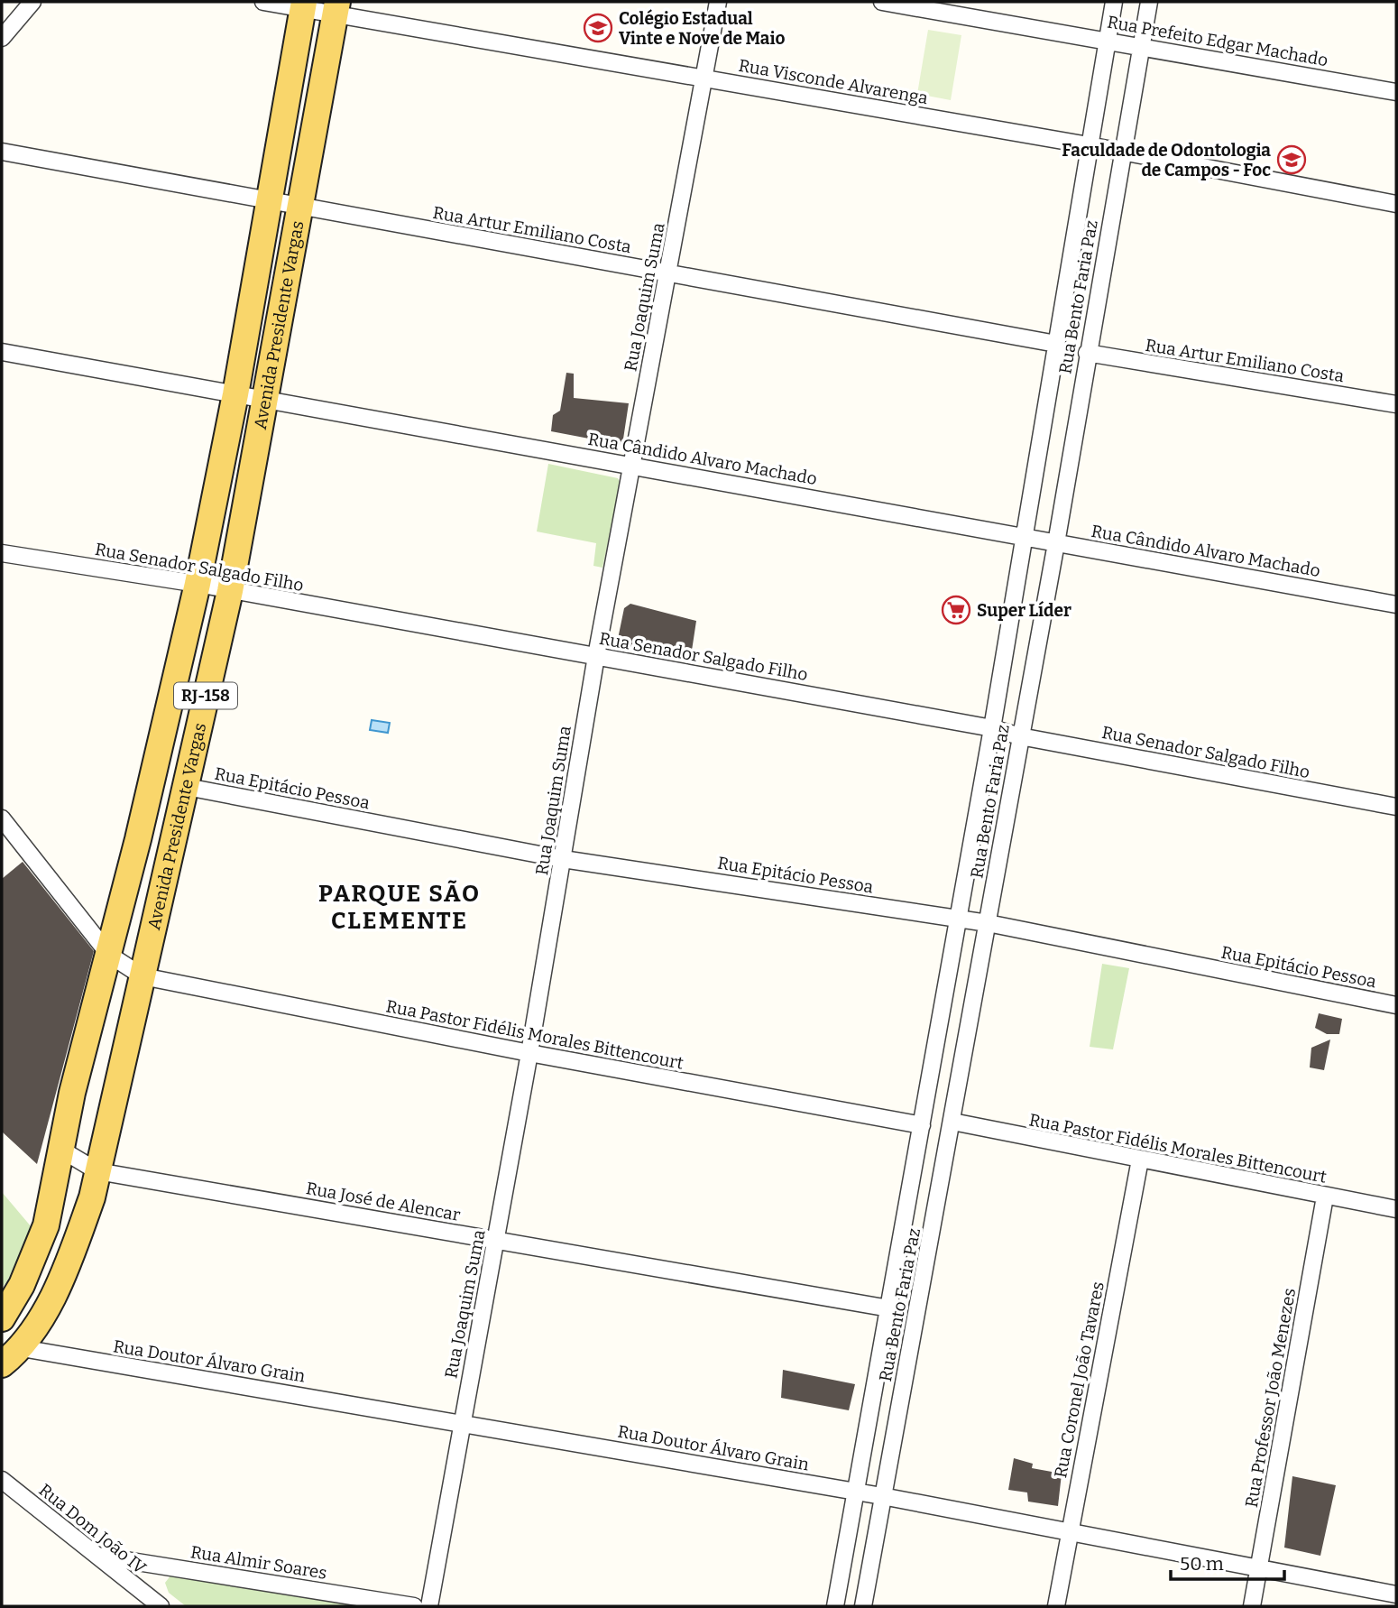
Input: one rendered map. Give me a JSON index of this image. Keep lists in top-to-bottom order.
{
  "streets": {
    "main road": ["Avenida Presidente Vargas", "RJ-158"],
    "street": [
      "Rua Prefeito Edgar Machado",
      "Rua Visconde Alvarenga",
      "Rua Artur Emiliano Costa",
      "Rua Joaquim Suma",
      "Rua Bento Faria Paz",
      "Rua Cândido Alvaro Machado",
      "Rua Senador Salgado Filho",
      "Rua Epitácio Pessoa",
      "Rua Pastor Fidélis Morales Bittencourt",
      "Rua José de Alencar",
      "Rua Doutor Álvaro Grain",
      "Rua Coronel João Tavares",
      "Rua Professor João Menezes",
      "Rua Dom João IV",
      "Rua Almir Soares"
    ]
  },
  "crossings": [
    ["Rua Prefeito Edgar Machado", "Rua Bento Faria Paz"],
    ["Rua Visconde Alvarenga", "Rua Joaquim Suma"],
    ["Rua Visconde Alvarenga", "Rua Bento Faria Paz"],
    ["Rua Visconde Alvarenga", "Avenida Presidente Vargas"],
    ["Rua Artur Emiliano Costa", "Rua Joaquim Suma"],
    ["Rua Artur Emiliano Costa", "Rua Bento Faria Paz"],
    ["Rua Artur Emiliano Costa", "Avenida Presidente Vargas"],
    ["Rua Joaquim Suma", "Rua Cândido Alvaro Machado"],
    ["Rua Joaquim Suma", "Rua Senador Salgado Filho"],
    ["Rua Joaquim Suma", "Rua Epitácio Pessoa"],
    ["Rua Joaquim Suma", "Rua Pastor Fidélis Morales Bittencourt"],
    ["Rua Joaquim Suma", "Rua José de Alencar"],
    ["Rua Joaquim Suma", "Rua Doutor Álvaro Grain"],
    ["Rua Bento Faria Paz", "Rua Cândido Alvaro Machado"],
    ["Rua Bento Faria Paz", "Rua Senador Salgado Filho"],
    ["Rua Bento Faria Paz", "Rua Epitácio Pessoa"],
    ["Rua Bento Faria Paz", "Rua Pastor Fidélis Morales Bittencourt"],
    ["Rua Bento Faria Paz", "Rua José de Alencar"],
    ["Rua Bento Faria Paz", "Rua Doutor Álvaro Grain"],
    ["Avenida Presidente Vargas", "Rua Cândido Alvaro Machado"],
    ["Avenida Presidente Vargas", "Rua Senador Salgado Filho"],
    ["Avenida Presidente Vargas", "Rua Epitácio Pessoa"],
    ["Avenida Presidente Vargas", "Rua Pastor Fidélis Morales Bittencourt"],
    ["Avenida Presidente Vargas", "Rua José de Alencar"],
    ["Avenida Presidente Vargas", "Rua Doutor Álvaro Grain"],
    ["Rua Pastor Fidélis Morales Bittencourt", "Rua Coronel João Tavares"],
    ["Rua Pastor Fidélis Morales Bittencourt", "Rua Professor João Menezes"],
    ["Rua Doutor Álvaro Grain", "Rua Coronel João Tavares"],
    ["Rua Doutor Álvaro Grain", "Rua Professor João Menezes"],
    ["Rua Dom João IV", "Rua Almir Soares"]
  ],
  "districts": ["PARQUE SÃO CLEMENTE"],
  "places": {
    "school or university": ["Colégio Estadual Vinte e Nove de Maio", "Faculdade de Odontologia de Campos - Foc"],
    "supermarket": ["Super Líder"]
  },
  "scale_bar": "50 m"
}
